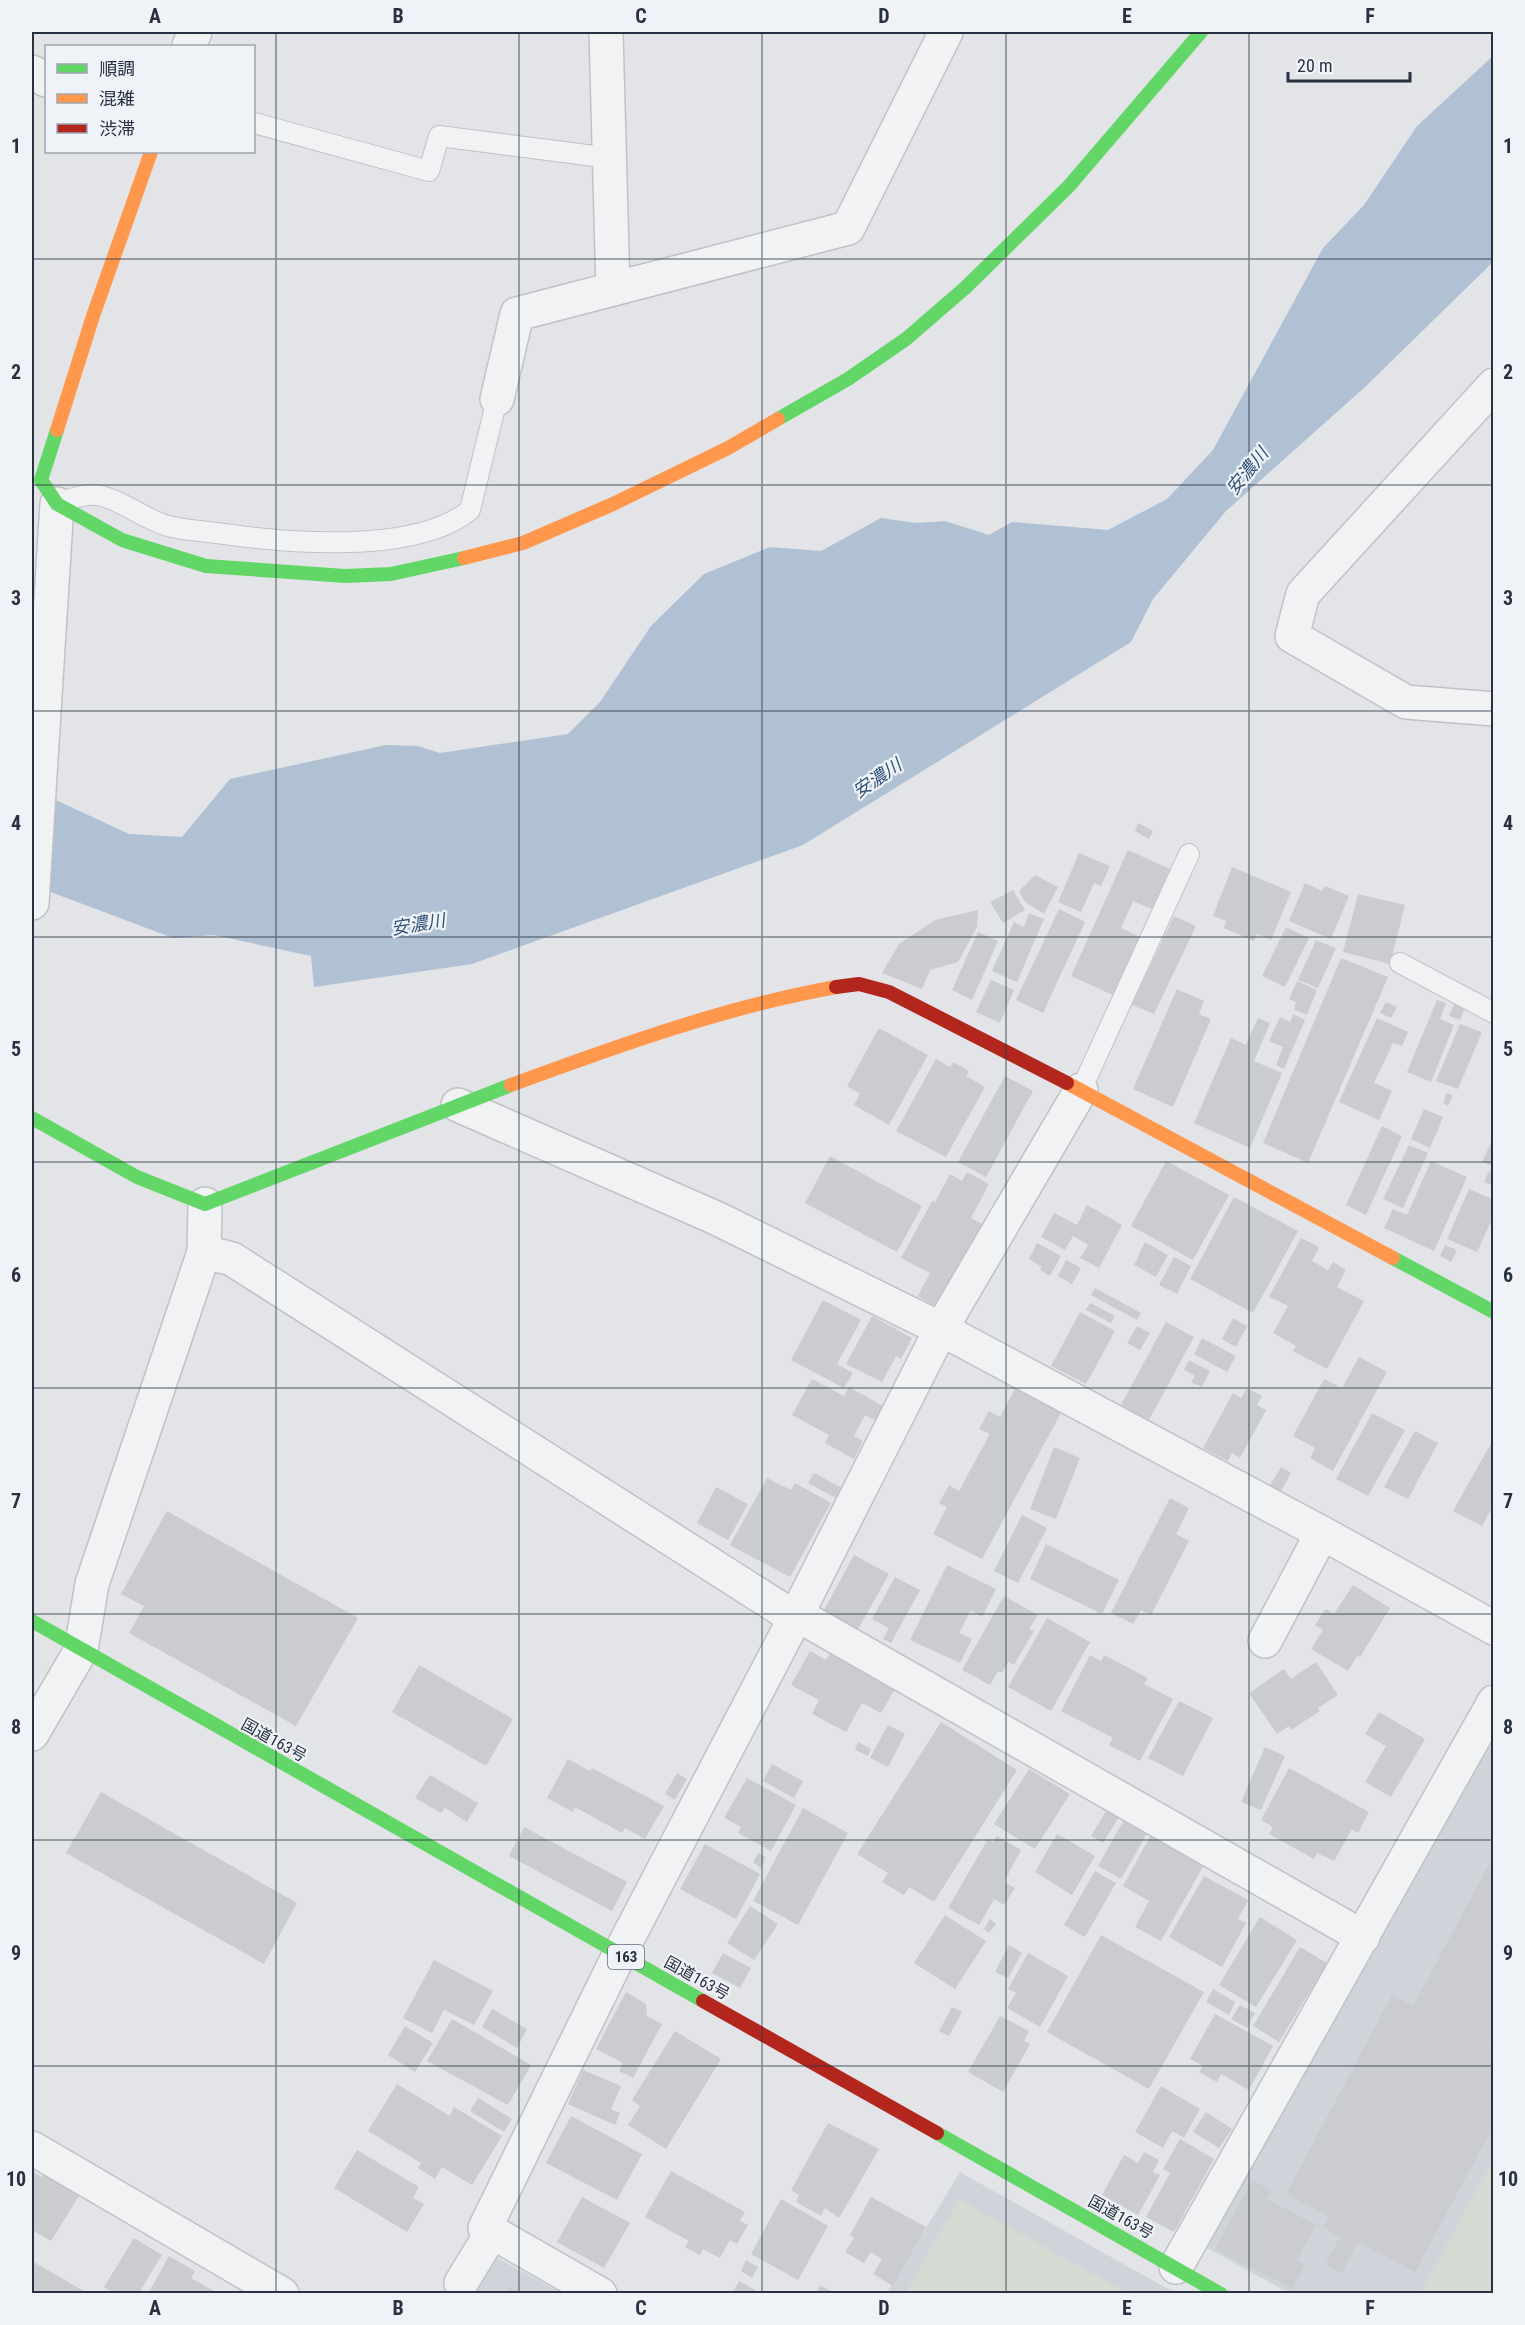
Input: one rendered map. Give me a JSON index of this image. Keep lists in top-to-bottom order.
{
  "streets": {
    "main road": ["国道163号", "163"]
  },
  "water": ["安濃川"],
  "legend": ["順調", "混雑", "渋滞"],
  "scale_bar": "20 m",
  "grid": {
    "columns": [
      "A",
      "B",
      "C",
      "D",
      "E",
      "F"
    ],
    "rows": [
      "1",
      "2",
      "3",
      "4",
      "5",
      "6",
      "7",
      "8",
      "9",
      "10"
    ]
  }
}
